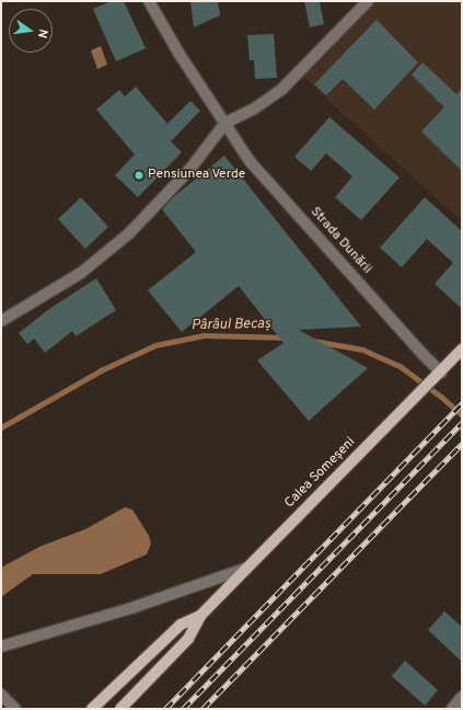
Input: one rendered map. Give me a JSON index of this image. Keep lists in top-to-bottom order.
{
  "streets": {
    "main road": ["Calea Someșeni"],
    "street": ["Strada Dunării"]
  },
  "crossings": [
    ["Strada Dunării", "Calea Someșeni"]
  ],
  "water": ["Pârâul Becaș"],
  "places": ["Pensiunea Verde"],
  "north": "right"
}
